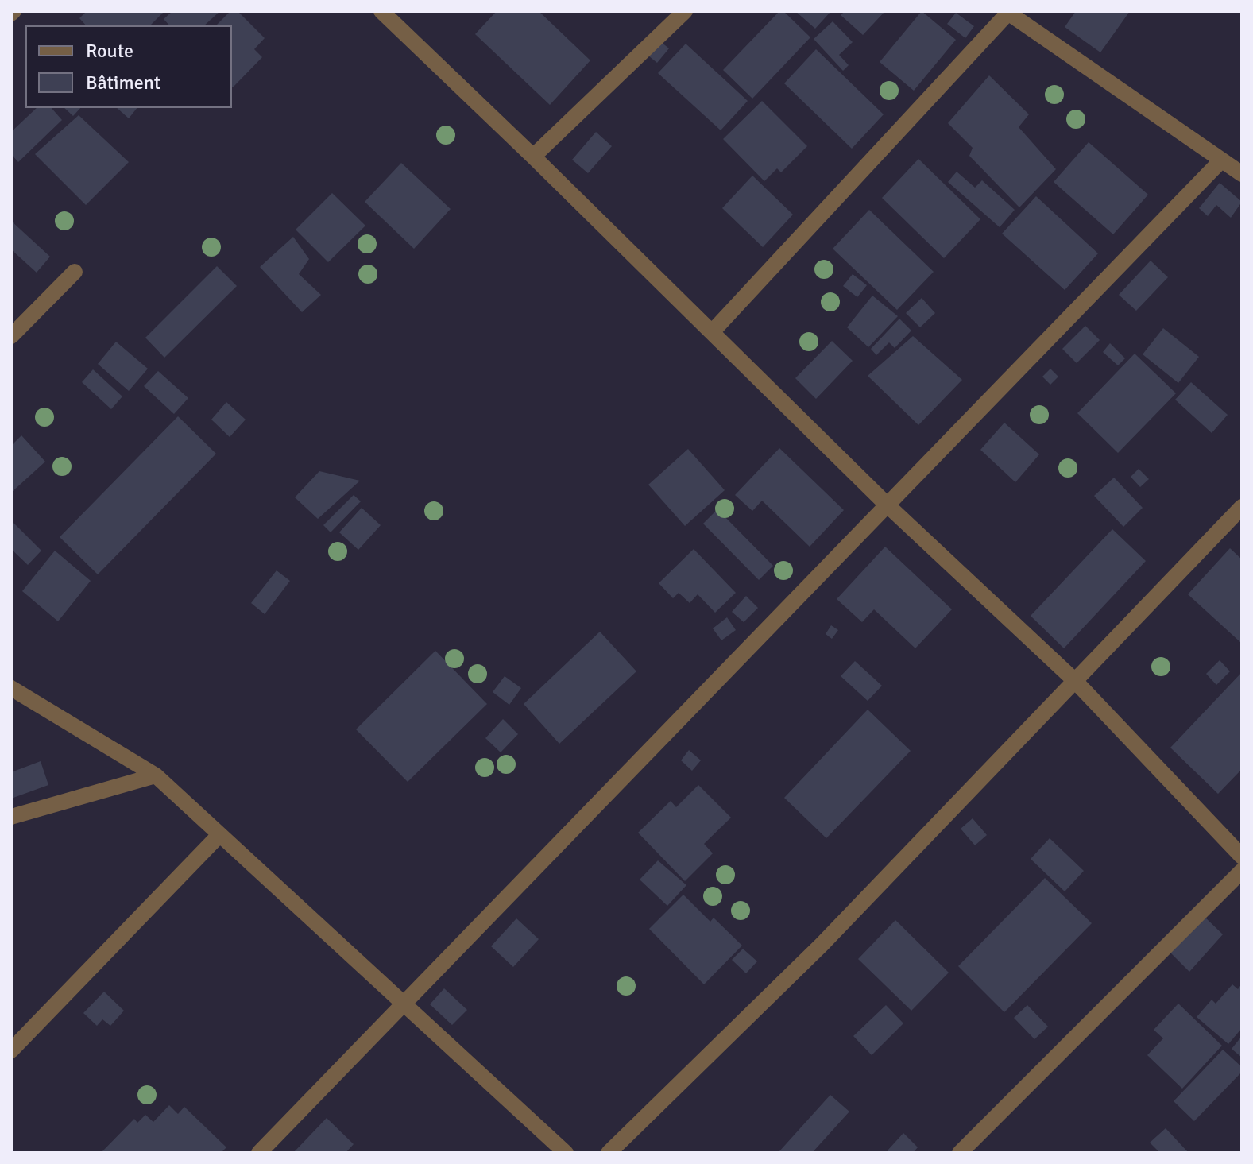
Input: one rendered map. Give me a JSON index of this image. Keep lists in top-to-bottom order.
{
  "legend": ["Route", "Bâtiment"]
}
